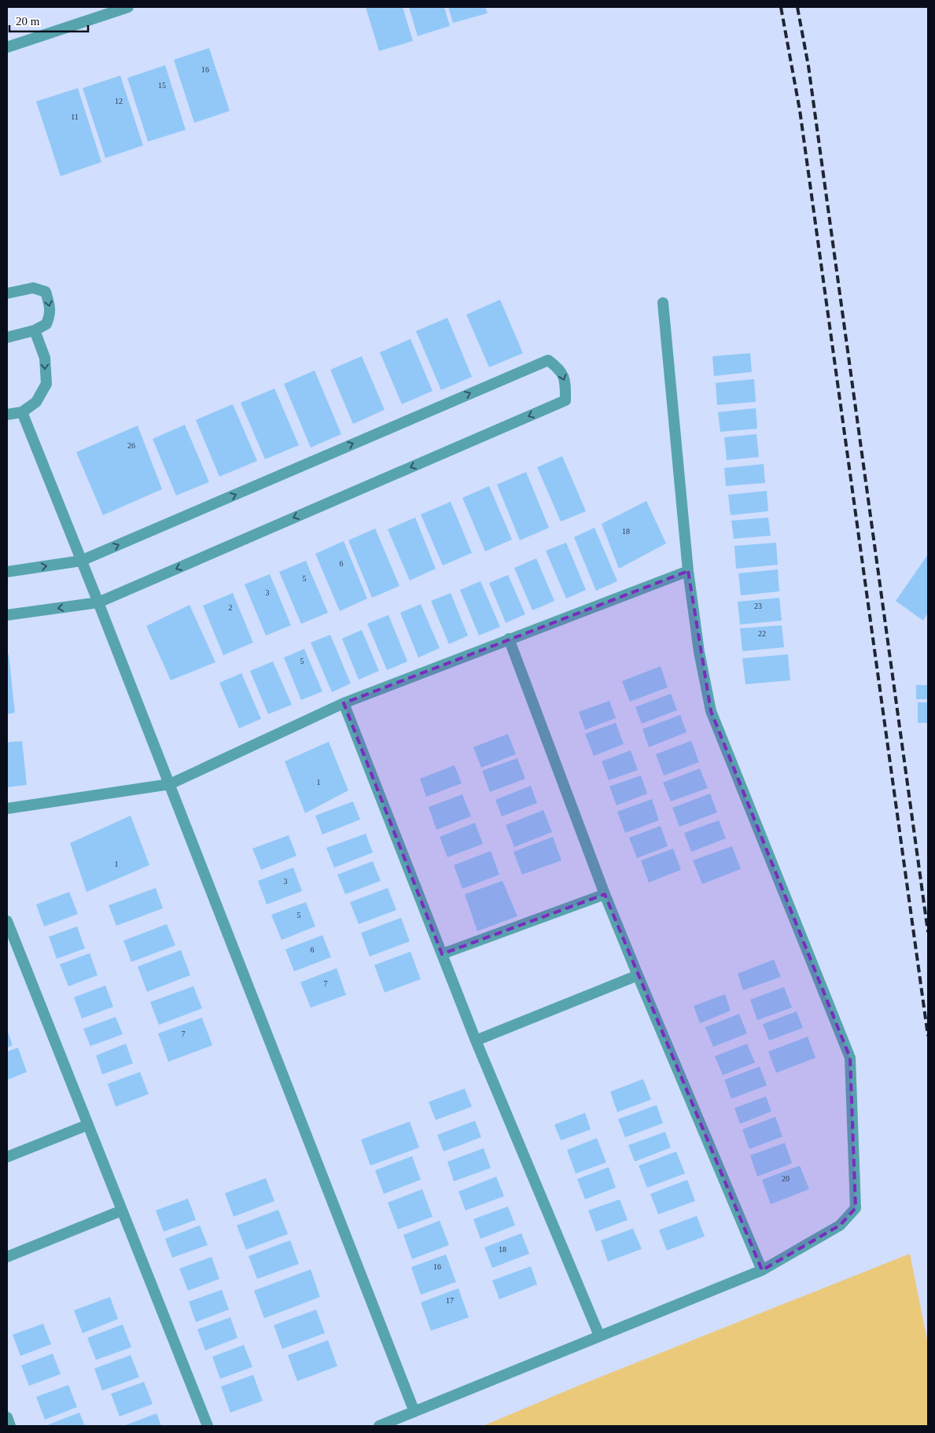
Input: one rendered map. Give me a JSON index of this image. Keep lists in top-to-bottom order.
{
  "house_numbers": [
    "16",
    "15",
    "12",
    "11",
    "26",
    "18",
    "6",
    "5",
    "3",
    "23",
    "2",
    "22",
    "5",
    "1",
    "1",
    "3",
    "5",
    "6",
    "7",
    "7",
    "20",
    "18",
    "16",
    "17"
  ],
  "scale_bar": "20 m"
}
